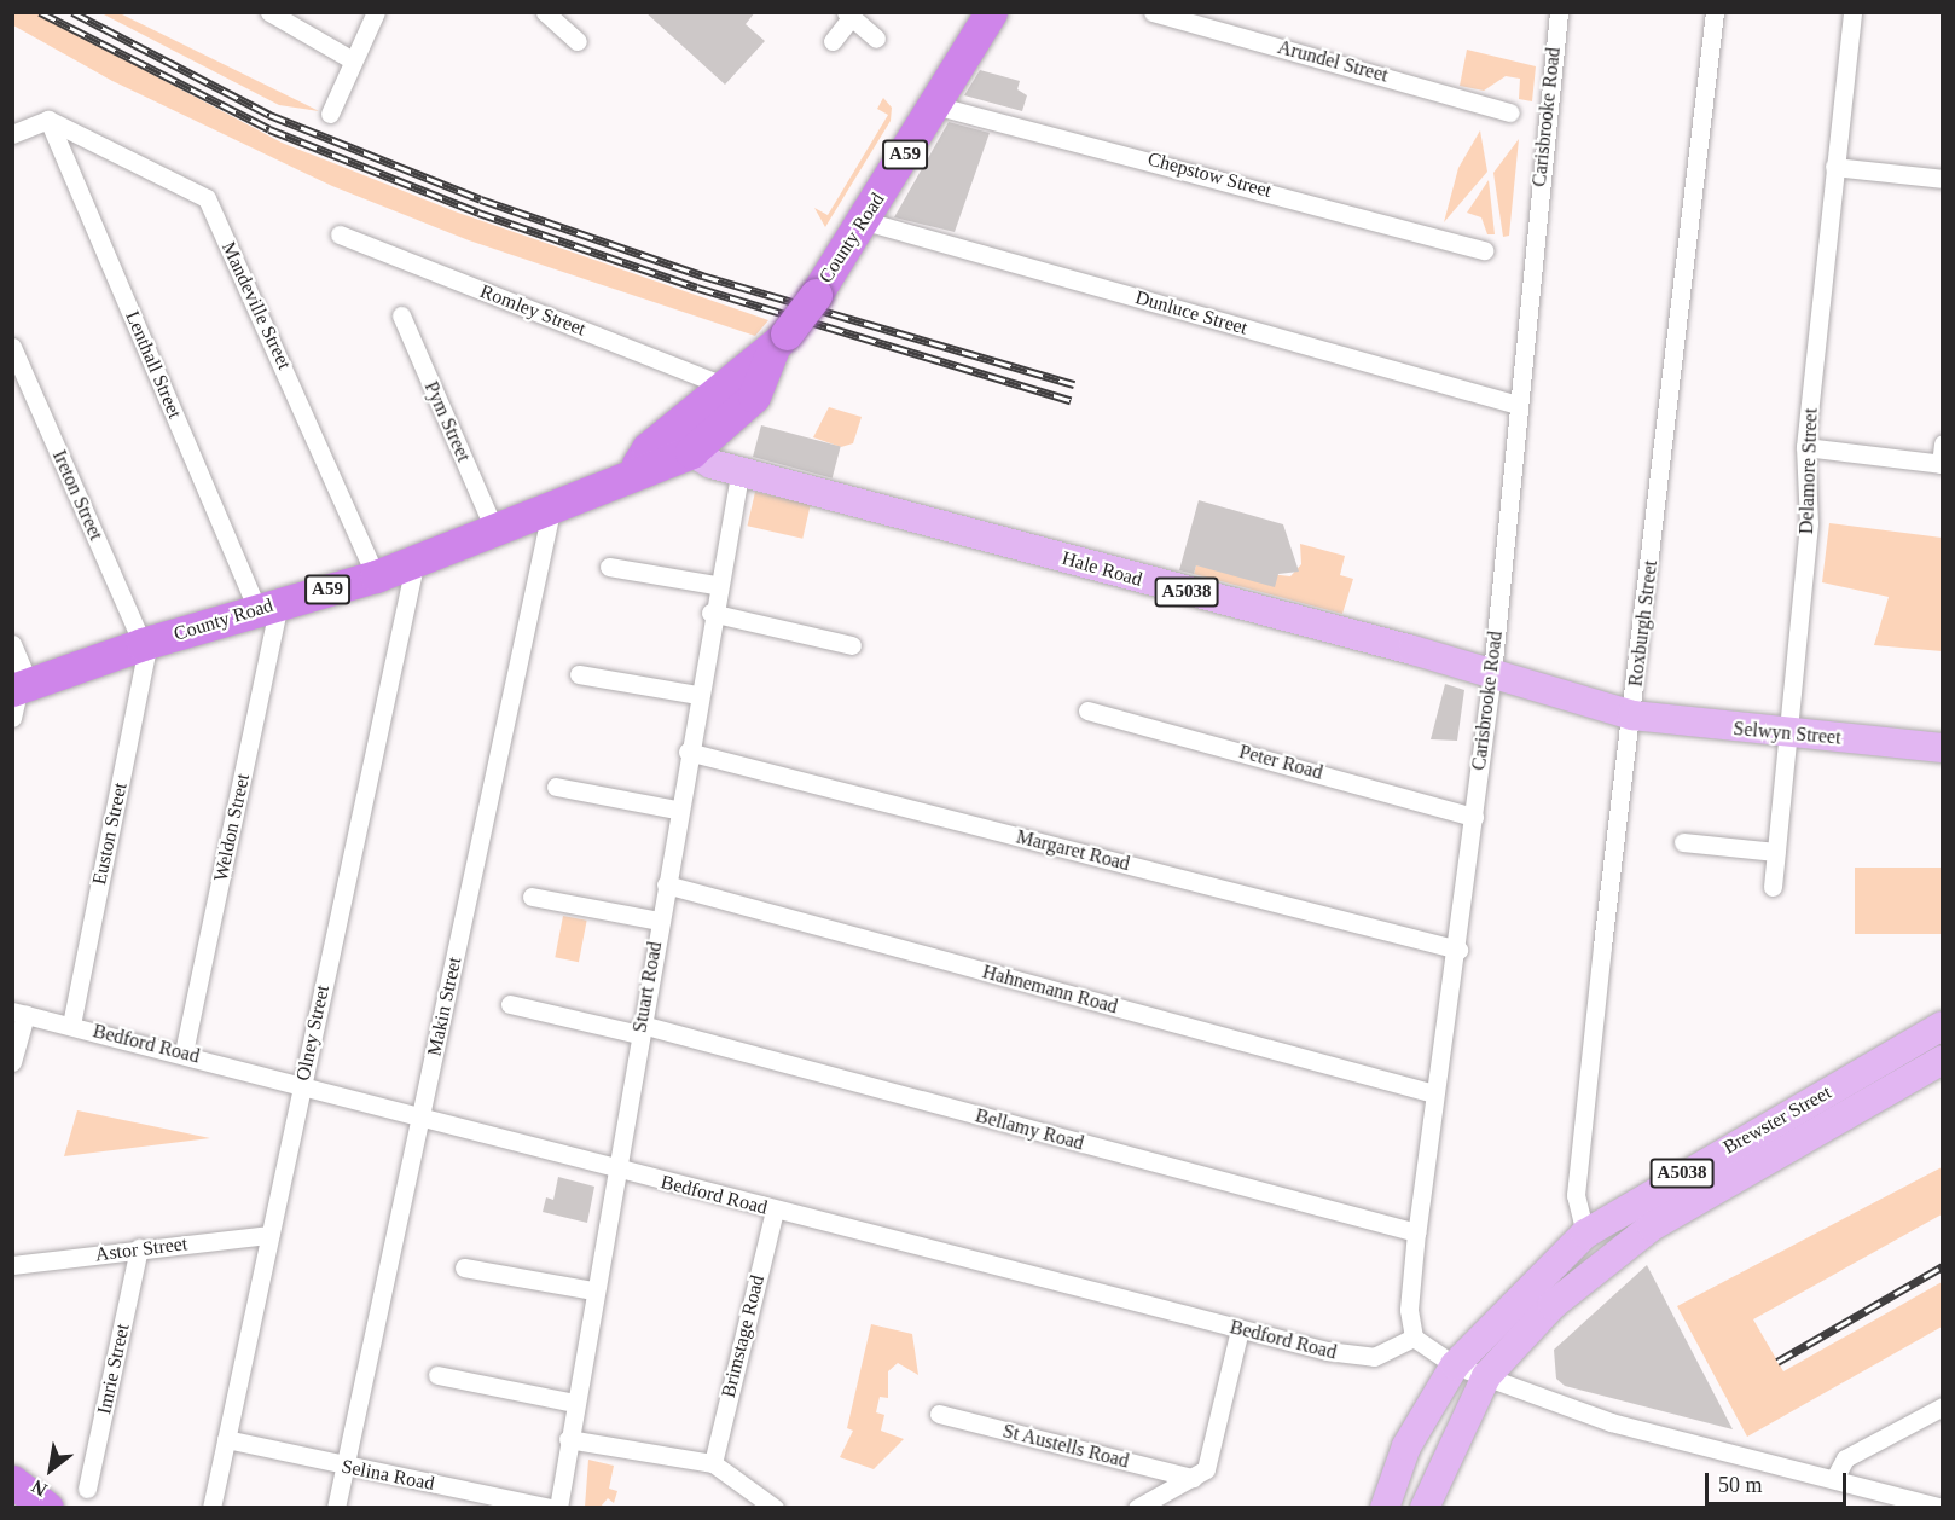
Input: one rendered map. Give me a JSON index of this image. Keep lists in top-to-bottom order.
{
  "streets": {
    "highway": ["A59", "County Road"],
    "main road": [
      "Hale Road",
      "A5038",
      "Selwyn Street",
      "Brewster Street"
    ],
    "street": [
      "Arundel Street",
      "Carisbrooke Road",
      "Chepstow Street",
      "Mandeville Street",
      "Romley Street",
      "Dunluce Street",
      "Lenthall Street",
      "Pym Street",
      "Delamore Street",
      "Ireton Street",
      "Roxburgh Street",
      "Peter Road",
      "Weldon Street",
      "Euston Street",
      "Margaret Road",
      "Stuart Road",
      "Hahnemann Road",
      "Makin Street",
      "Olney Street",
      "Bedford Road",
      "Bellamy Road",
      "Astor Street",
      "Brimstage Road",
      "Imrie Street",
      "St Austells Road",
      "Selina Road"
    ]
  },
  "crossings": [
    ["Carisbrooke Road", "Dunluce Street"],
    ["Carisbrooke Road", "Hale Road"],
    ["Carisbrooke Road", "Peter Road"],
    ["Carisbrooke Road", "Margaret Road"],
    ["Carisbrooke Road", "Hahnemann Road"],
    ["Carisbrooke Road", "Bedford Road"],
    ["Carisbrooke Road", "Bellamy Road"],
    ["Chepstow Street", "County Road"],
    ["County Road", "Mandeville Street"],
    ["County Road", "Romley Street"],
    ["County Road", "Dunluce Street"],
    ["County Road", "Lenthall Street"],
    ["County Road", "Pym Street"],
    ["County Road", "Ireton Street"],
    ["County Road", "Hale Road"],
    ["County Road", "Weldon Street"],
    ["County Road", "Euston Street"],
    ["County Road", "Makin Street"],
    ["County Road", "Olney Street"],
    ["Mandeville Street", "Lenthall Street"],
    ["Lenthall Street", "Weldon Street"],
    ["Delamore Street", "Selwyn Street"],
    ["Ireton Street", "Euston Street"],
    ["Hale Road", "Roxburgh Street"],
    ["Hale Road", "Selwyn Street"],
    ["Hale Road", "Stuart Road"],
    ["A5038", "Brewster Street"],
    ["Roxburgh Street", "Selwyn Street"],
    ["Roxburgh Street", "Brewster Street"],
    ["Weldon Street", "Bedford Road"],
    ["Euston Street", "Bedford Road"],
    ["Margaret Road", "Stuart Road"],
    ["Stuart Road", "Hahnemann Road"],
    ["Stuart Road", "Bedford Road"],
    ["Stuart Road", "Bellamy Road"],
    ["Makin Street", "Bedford Road"],
    ["Makin Street", "Selina Road"],
    ["Olney Street", "Bedford Road"],
    ["Olney Street", "Astor Street"],
    ["Olney Street", "Selina Road"],
    ["Bedford Road", "Brimstage Road"],
    ["Astor Street", "Imrie Street"]
  ],
  "scale_bar": "50 m",
  "north": "bottom left"
}
